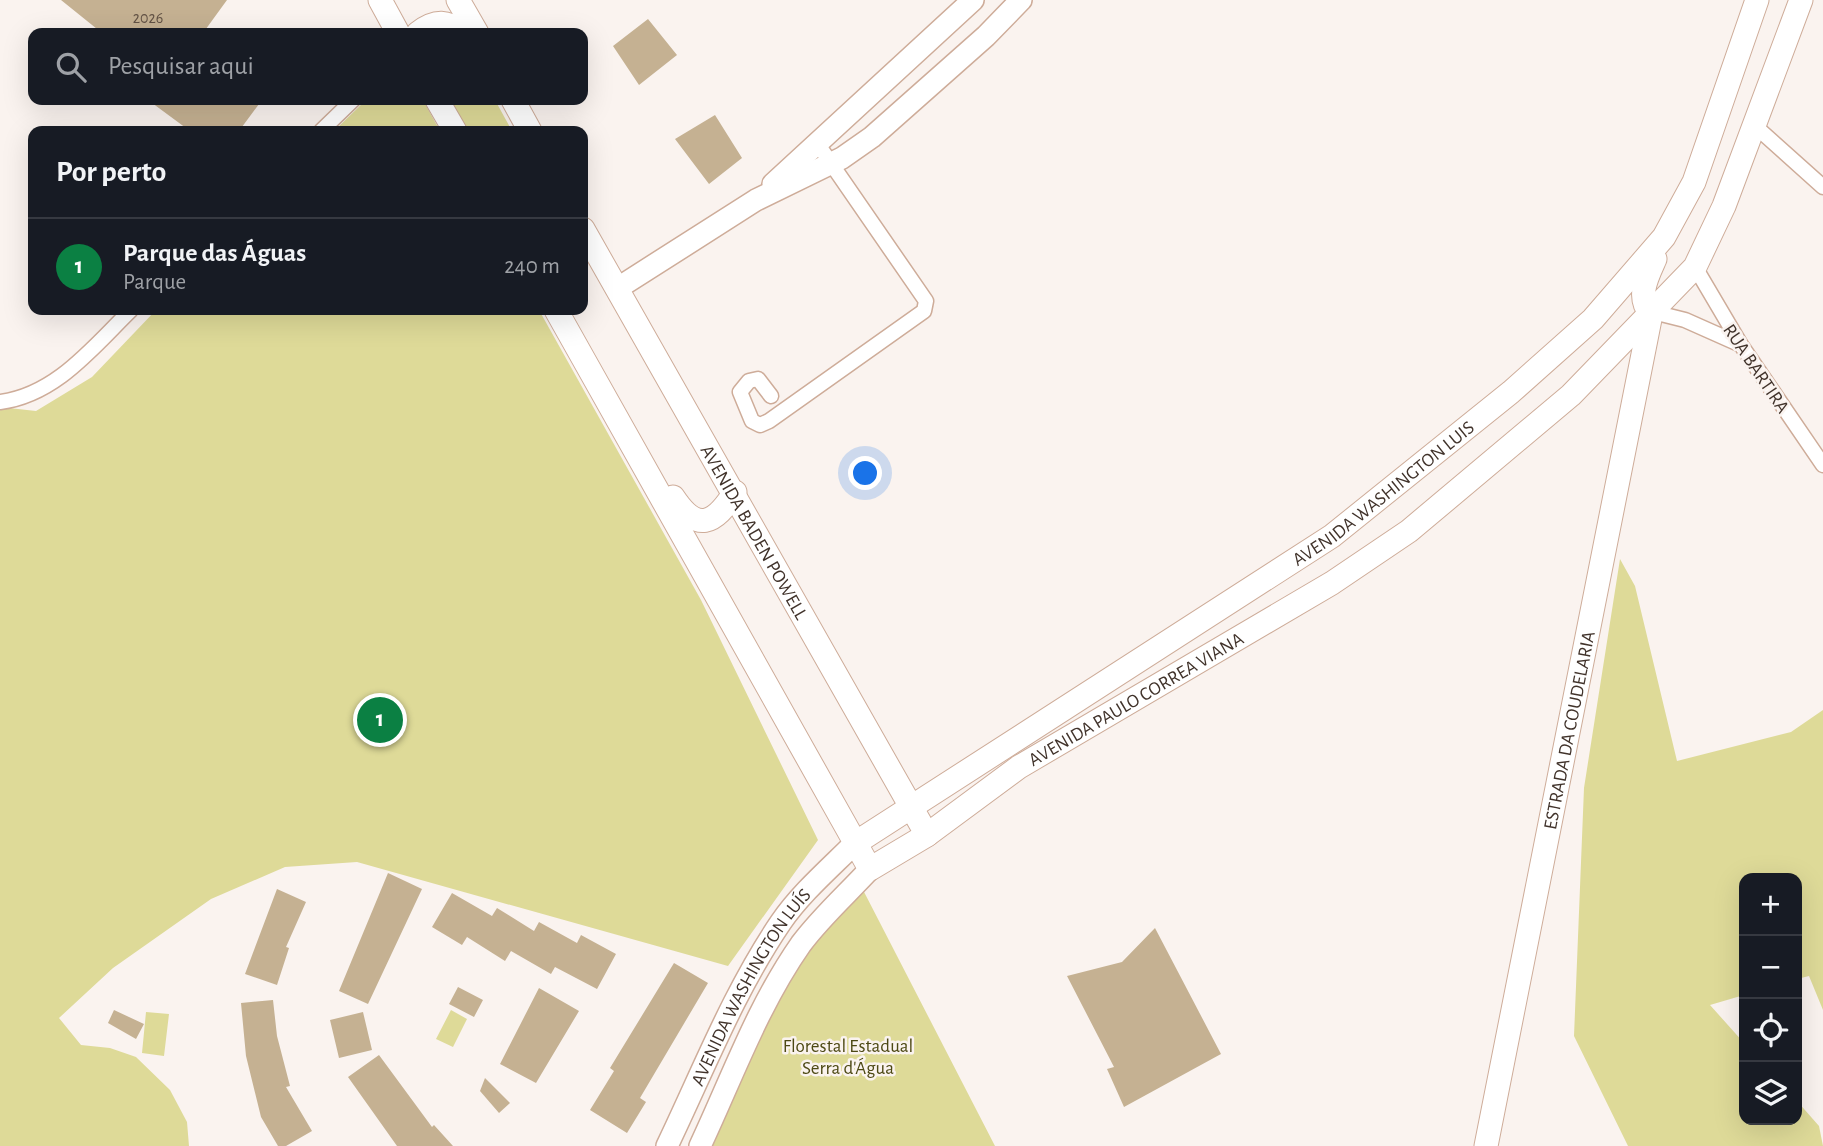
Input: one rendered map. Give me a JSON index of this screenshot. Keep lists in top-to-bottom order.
{
  "streets": {
    "main road": [
      "AVENIDA WASHINGTON LUIS",
      "AVENIDA BADEN POWELL",
      "AVENIDA PAULO CORREA VIANA",
      "ESTRADA DA COUDELARIA"
    ],
    "street": ["RUA BARTIRA", "AVENIDA WASHINGTON LUÍS"]
  },
  "crossings": [
    ["AVENIDA WASHINGTON LUIS", "AVENIDA BADEN POWELL"],
    ["AVENIDA WASHINGTON LUIS", "AVENIDA WASHINGTON LUÍS"],
    ["AVENIDA BADEN POWELL", "AVENIDA PAULO CORREA VIANA"],
    ["AVENIDA PAULO CORREA VIANA", "ESTRADA DA COUDELARIA"]
  ],
  "parks": ["Florestal Estadual Serra d'Água"],
  "house_numbers": ["2026"],
  "page": {
    "search": "Pesquisar aqui",
    "heading": "Por perto",
    "list": [
      {
        "mark": "1",
        "name": "Parque das Águas",
        "note": "Parque",
        "value": "240 m"
      }
    ],
    "pins": "1",
    "map_buttons": ["+", "−"]
  }
}
